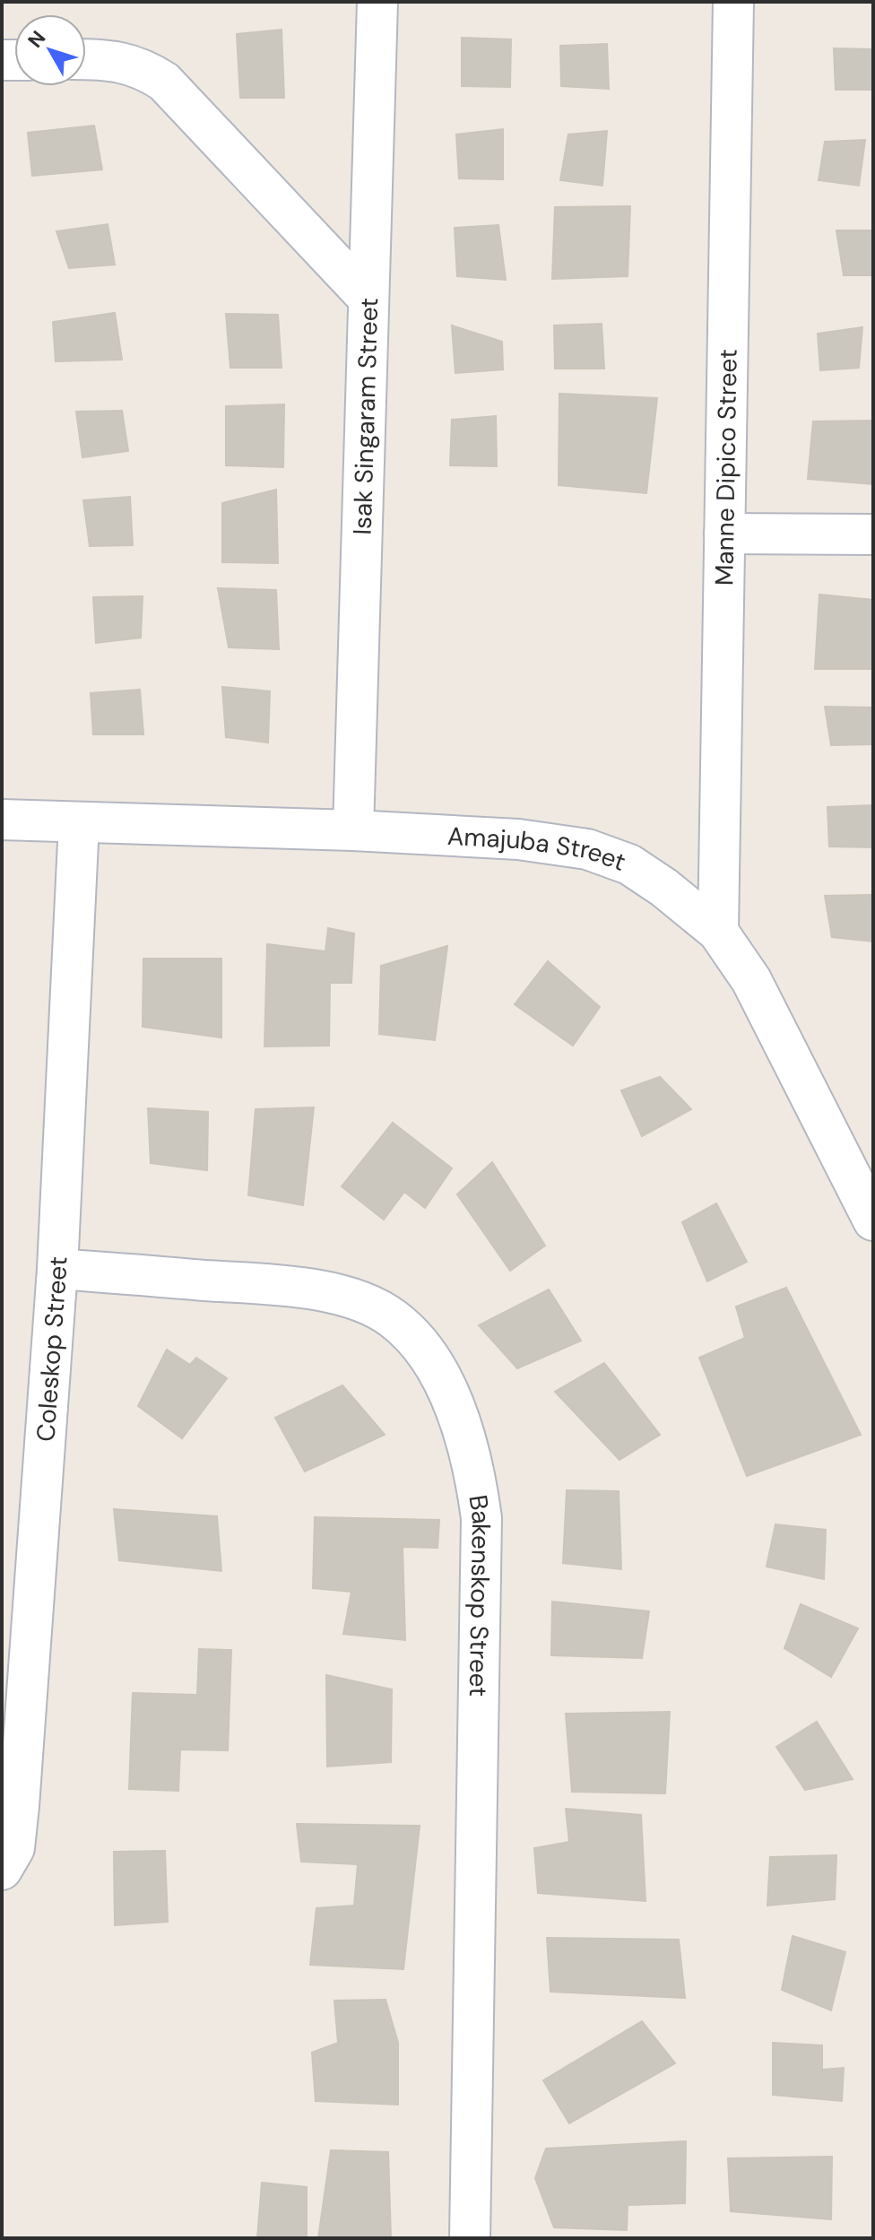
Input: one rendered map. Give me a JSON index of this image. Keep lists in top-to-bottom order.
{
  "streets": {
    "street": [
      "Isak Singaram Street",
      "Manne Dipico Street",
      "Amajuba Street",
      "Coleskop Street",
      "Bakenskop Street"
    ]
  },
  "crossings": [
    ["Isak Singaram Street", "Amajuba Street"],
    ["Manne Dipico Street", "Amajuba Street"],
    ["Amajuba Street", "Coleskop Street"],
    ["Coleskop Street", "Bakenskop Street"]
  ],
  "north": "top left"
}
